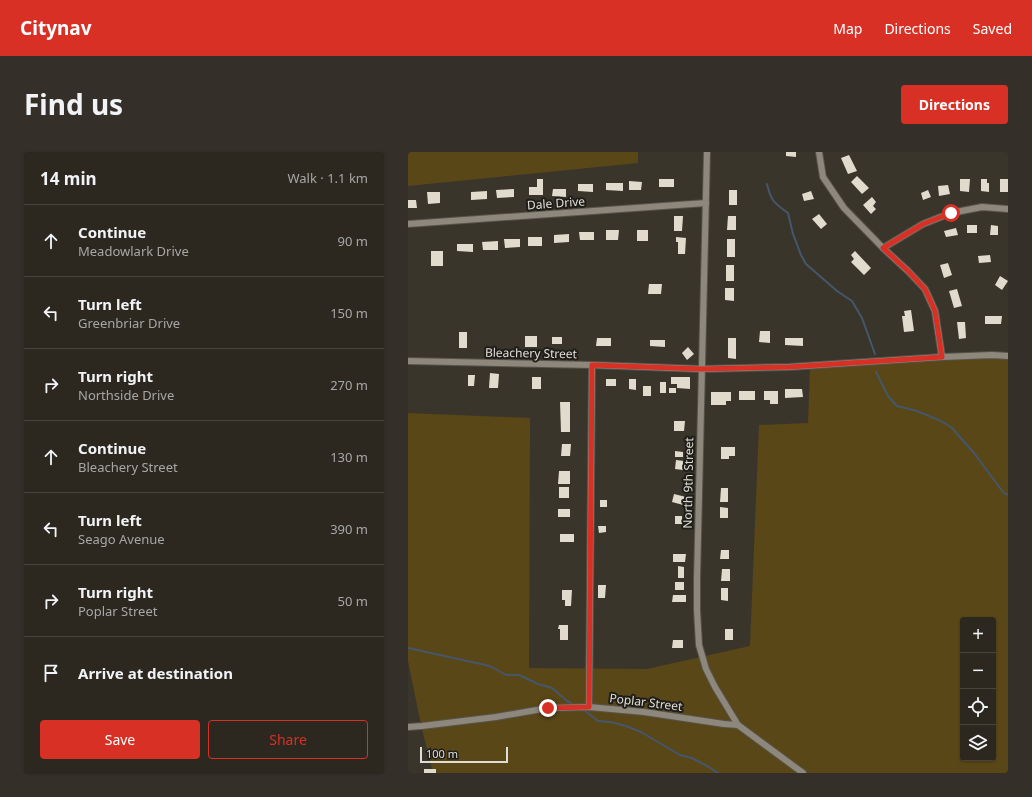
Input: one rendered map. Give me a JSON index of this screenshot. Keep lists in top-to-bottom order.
{
  "streets": {
    "street": [
      "Dale Drive",
      "Bleachery Street",
      "North 9th Street",
      "Poplar Street"
    ]
  },
  "crossings": [
    ["Dale Drive", "North 9th Street"],
    ["Bleachery Street", "North 9th Street"],
    ["North 9th Street", "Poplar Street"]
  ],
  "scale_bar": "100 m",
  "page": {
    "header": "Citynav",
    "nav": ["Map", "Directions", "Saved"],
    "title": "Find us",
    "buttons": [
      "Directions",
      ["Save", "Share"]
    ],
    "heading": ["14 min", "Walk · 1.1 km"],
    "list": [
      ["Continue", "Meadowlark Drive", "90 m"],
      ["Turn left", "Greenbriar Drive", "150 m"],
      ["Turn right", "Northside Drive", "270 m"],
      ["Continue", "Bleachery Street", "130 m"],
      ["Turn left", "Seago Avenue", "390 m"],
      ["Turn right", "Poplar Street", "50 m"],
      "Arrive at destination"
    ],
    "map_buttons": ["+", "−"],
    "scale": "100 m"
  }
}
